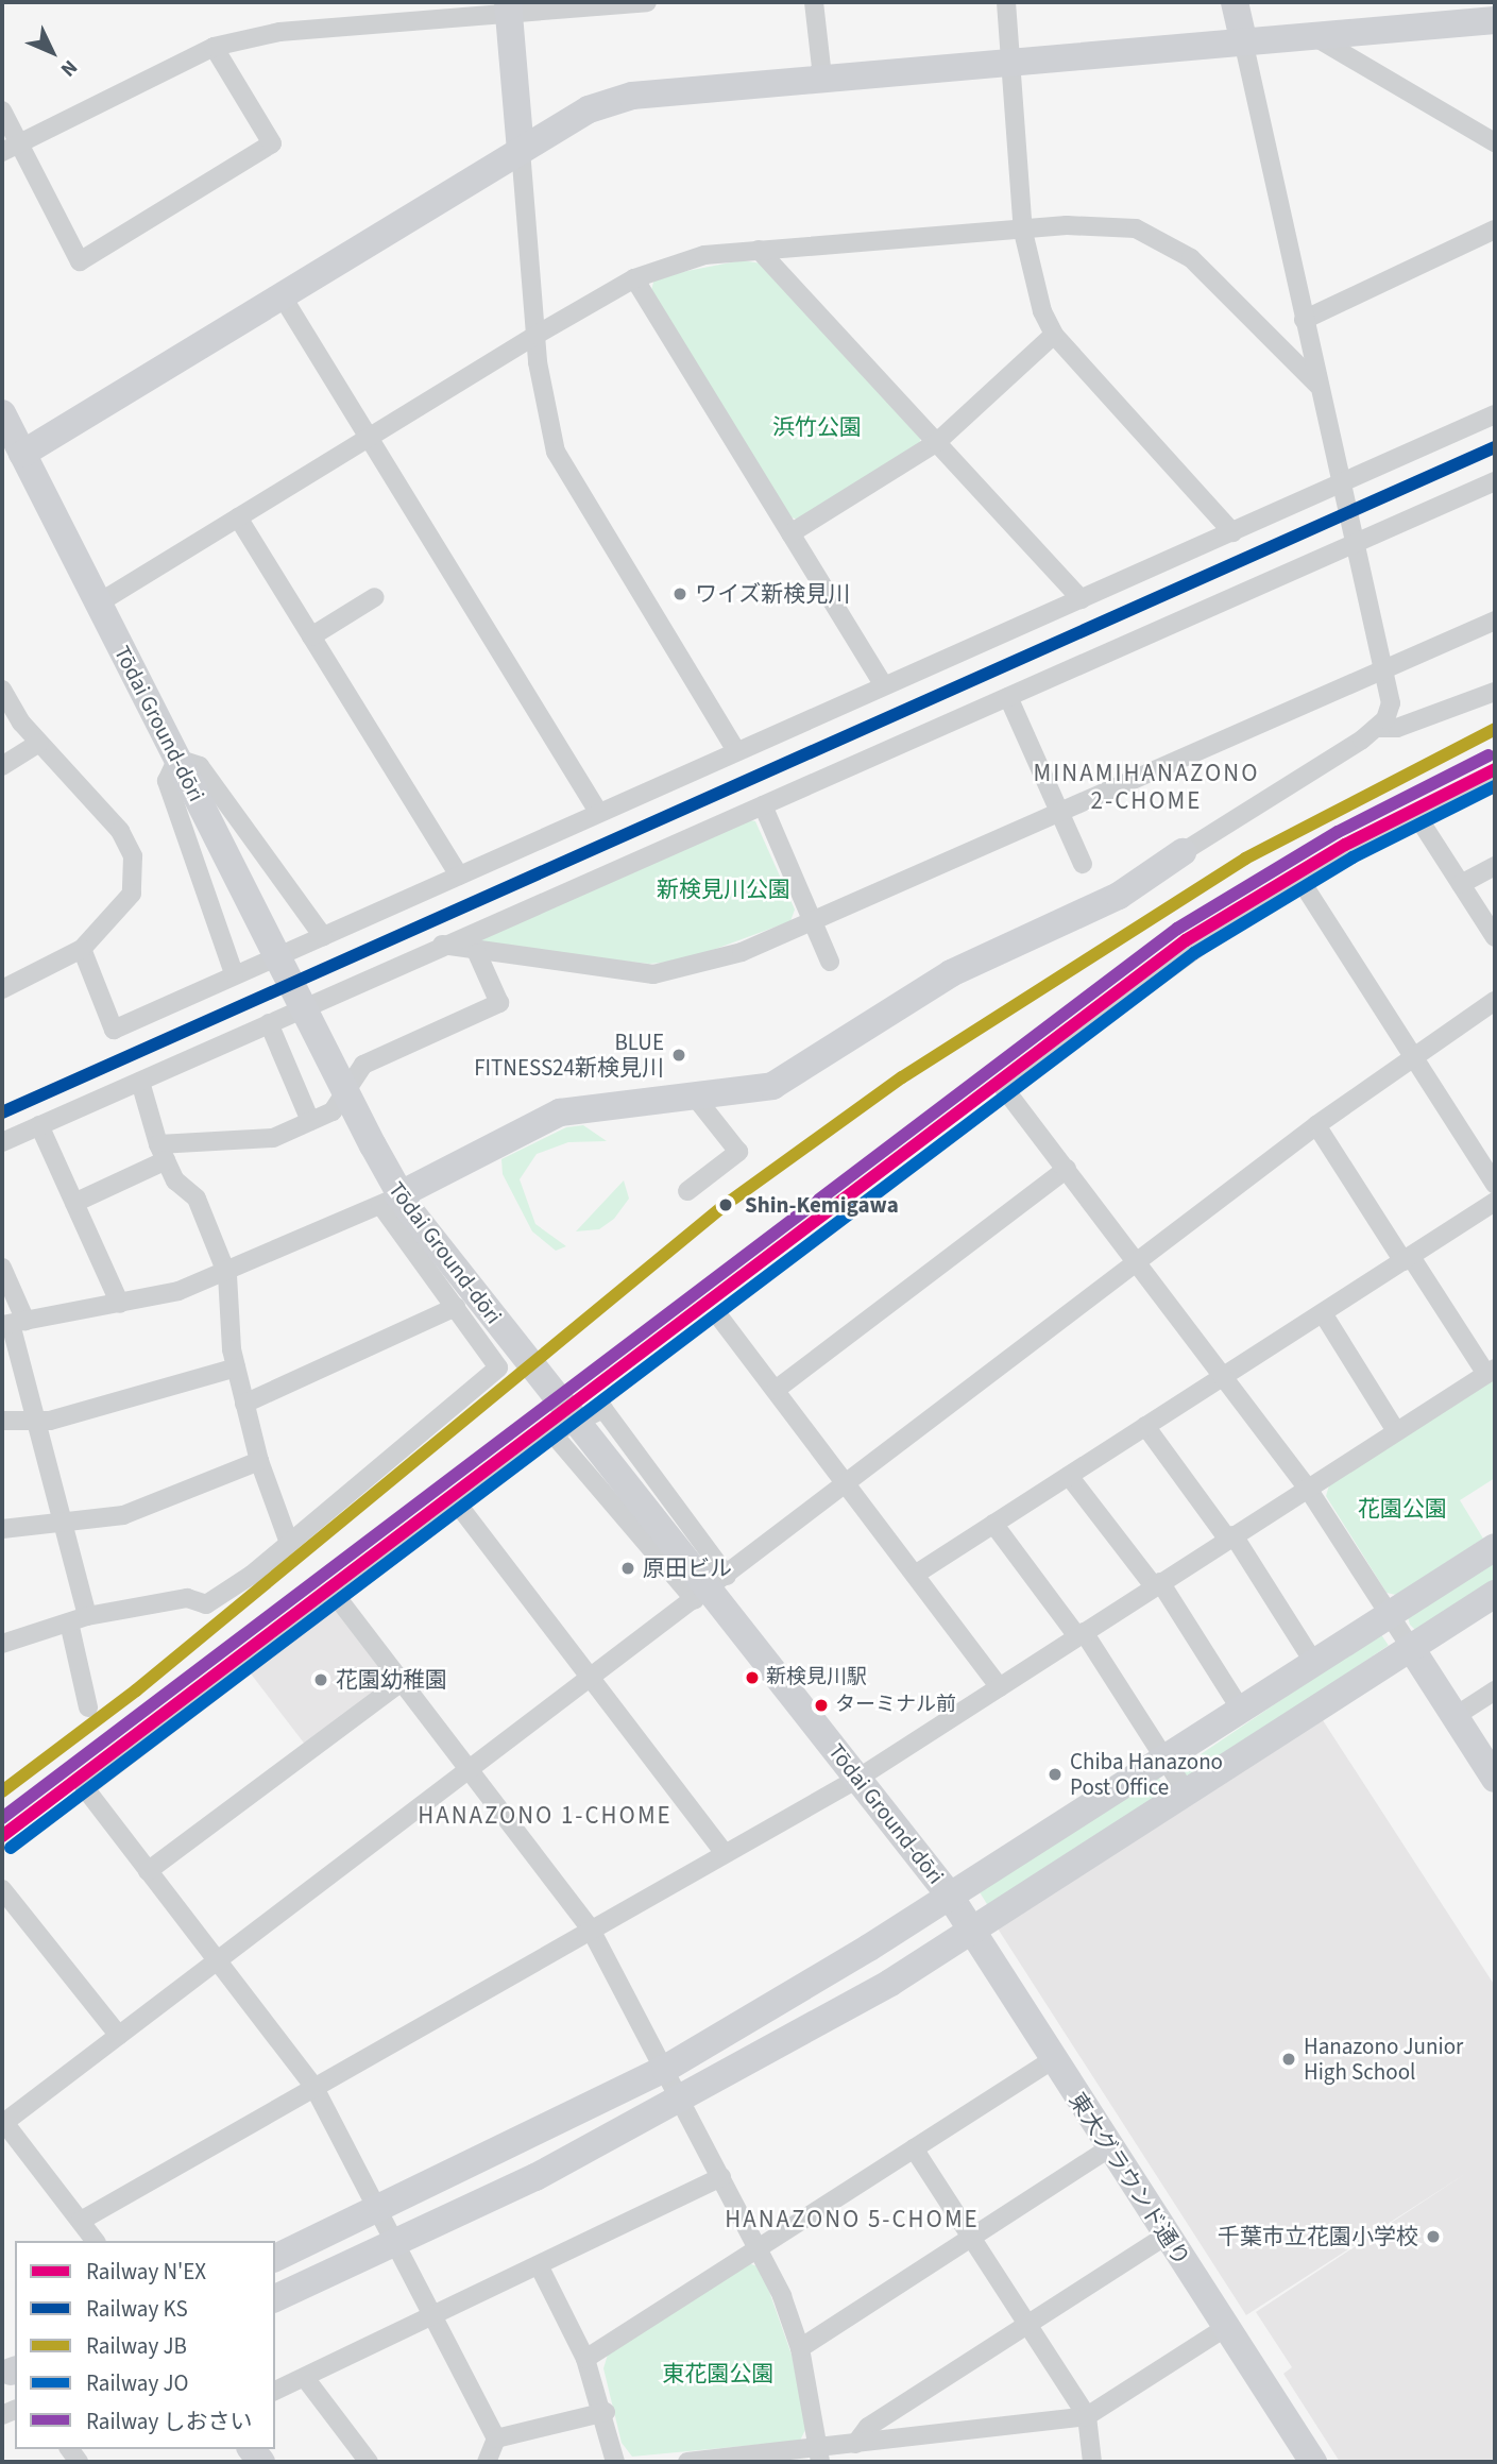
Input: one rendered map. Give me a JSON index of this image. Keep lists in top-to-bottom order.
{
  "streets": {
    "street": ["Tōdai Ground-dōri", "東大グラウンド通り"]
  },
  "crossings": [
    ["Tōdai Ground-dōri", "東大グラウンド通り"]
  ],
  "districts": ["MINAMIHANAZONO 2-CHOME", "HANAZONO 1-CHOME", "HANAZONO 5-CHOME"],
  "parks": [
    "浜竹公園",
    "新検見川公園",
    "花園公園",
    "東花園公園"
  ],
  "places": [
    "ワイズ新検見川",
    "BLUE FITNESS24新検見川",
    "Shin-Kemigawa",
    "原田ビル",
    "新検見川駅",
    "花園幼稚園",
    "ターミナル前",
    "Chiba Hanazono Post Office",
    "Hanazono Junior High School",
    "千葉市立花園小学校"
  ],
  "lines": [
    "rail line KS",
    "rail line JB",
    "rail line しおさい",
    "rail line N'EX",
    "rail line JO"
  ],
  "legend": [
    "Railway N'EX",
    "Railway KS",
    "Railway JB",
    "Railway JO",
    "Railway しおさい"
  ],
  "north": "bottom right"
}
